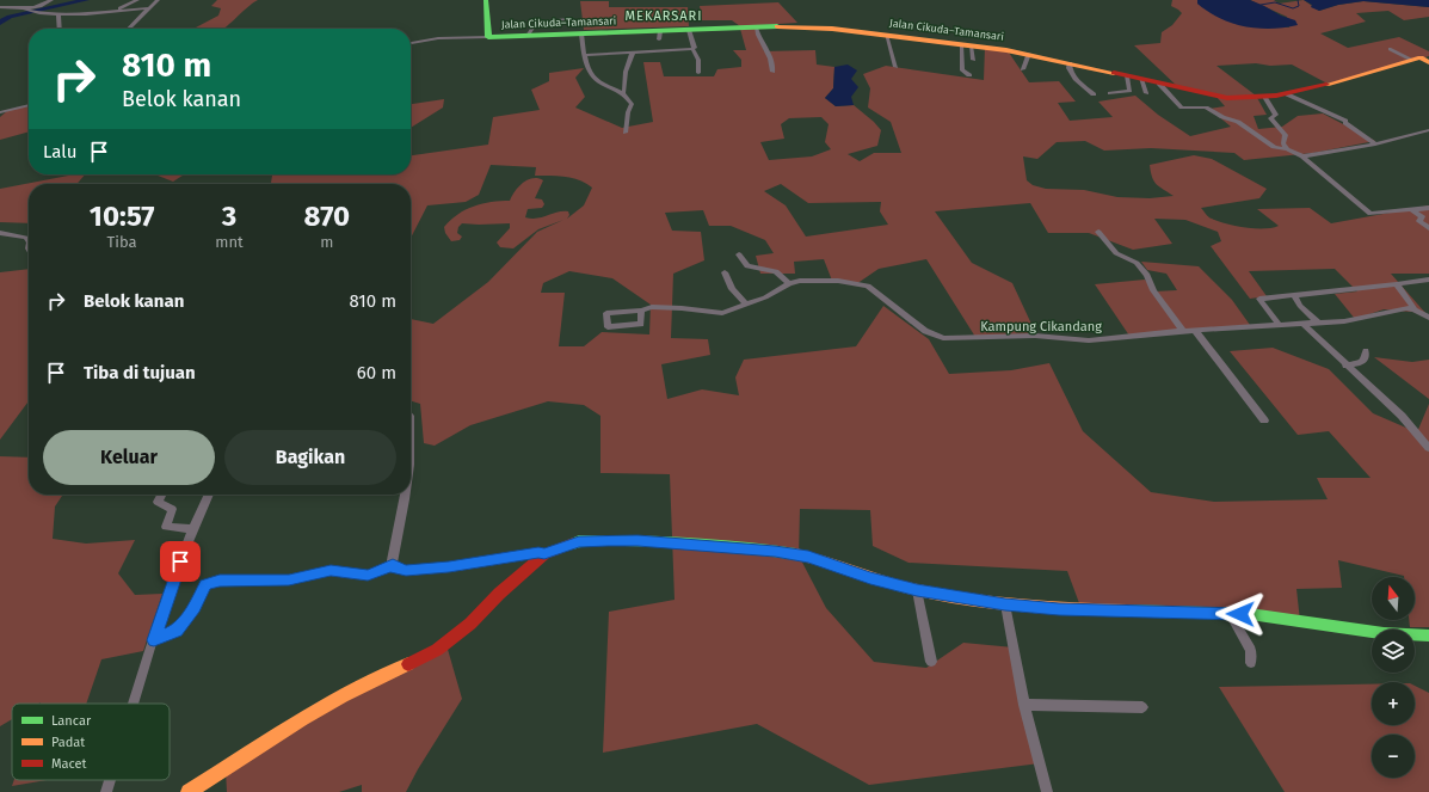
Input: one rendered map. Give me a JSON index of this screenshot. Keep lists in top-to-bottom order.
{
  "streets": {
    "street": ["Jalan Cikuda–Tamansari", "Kampung Cikandang"]
  },
  "districts": ["MEKARSARI"],
  "legend": ["Lancar", "Padat", "Macet"],
  "north": "top",
  "page": {
    "turn": ["810 m", "Belok kanan"],
    "then": "Lalu",
    "eta": [
      "10:57",
      "Tiba",
      "3",
      "mnt",
      "870",
      "m"
    ],
    "list": [
      {
        "name": "Belok kanan",
        "value": "810 m"
      },
      {
        "name": "Tiba di tujuan",
        "value": "60 m"
      }
    ],
    "buttons": ["Keluar", "Bagikan"],
    "map_buttons": ["+", "−"]
  }
}
